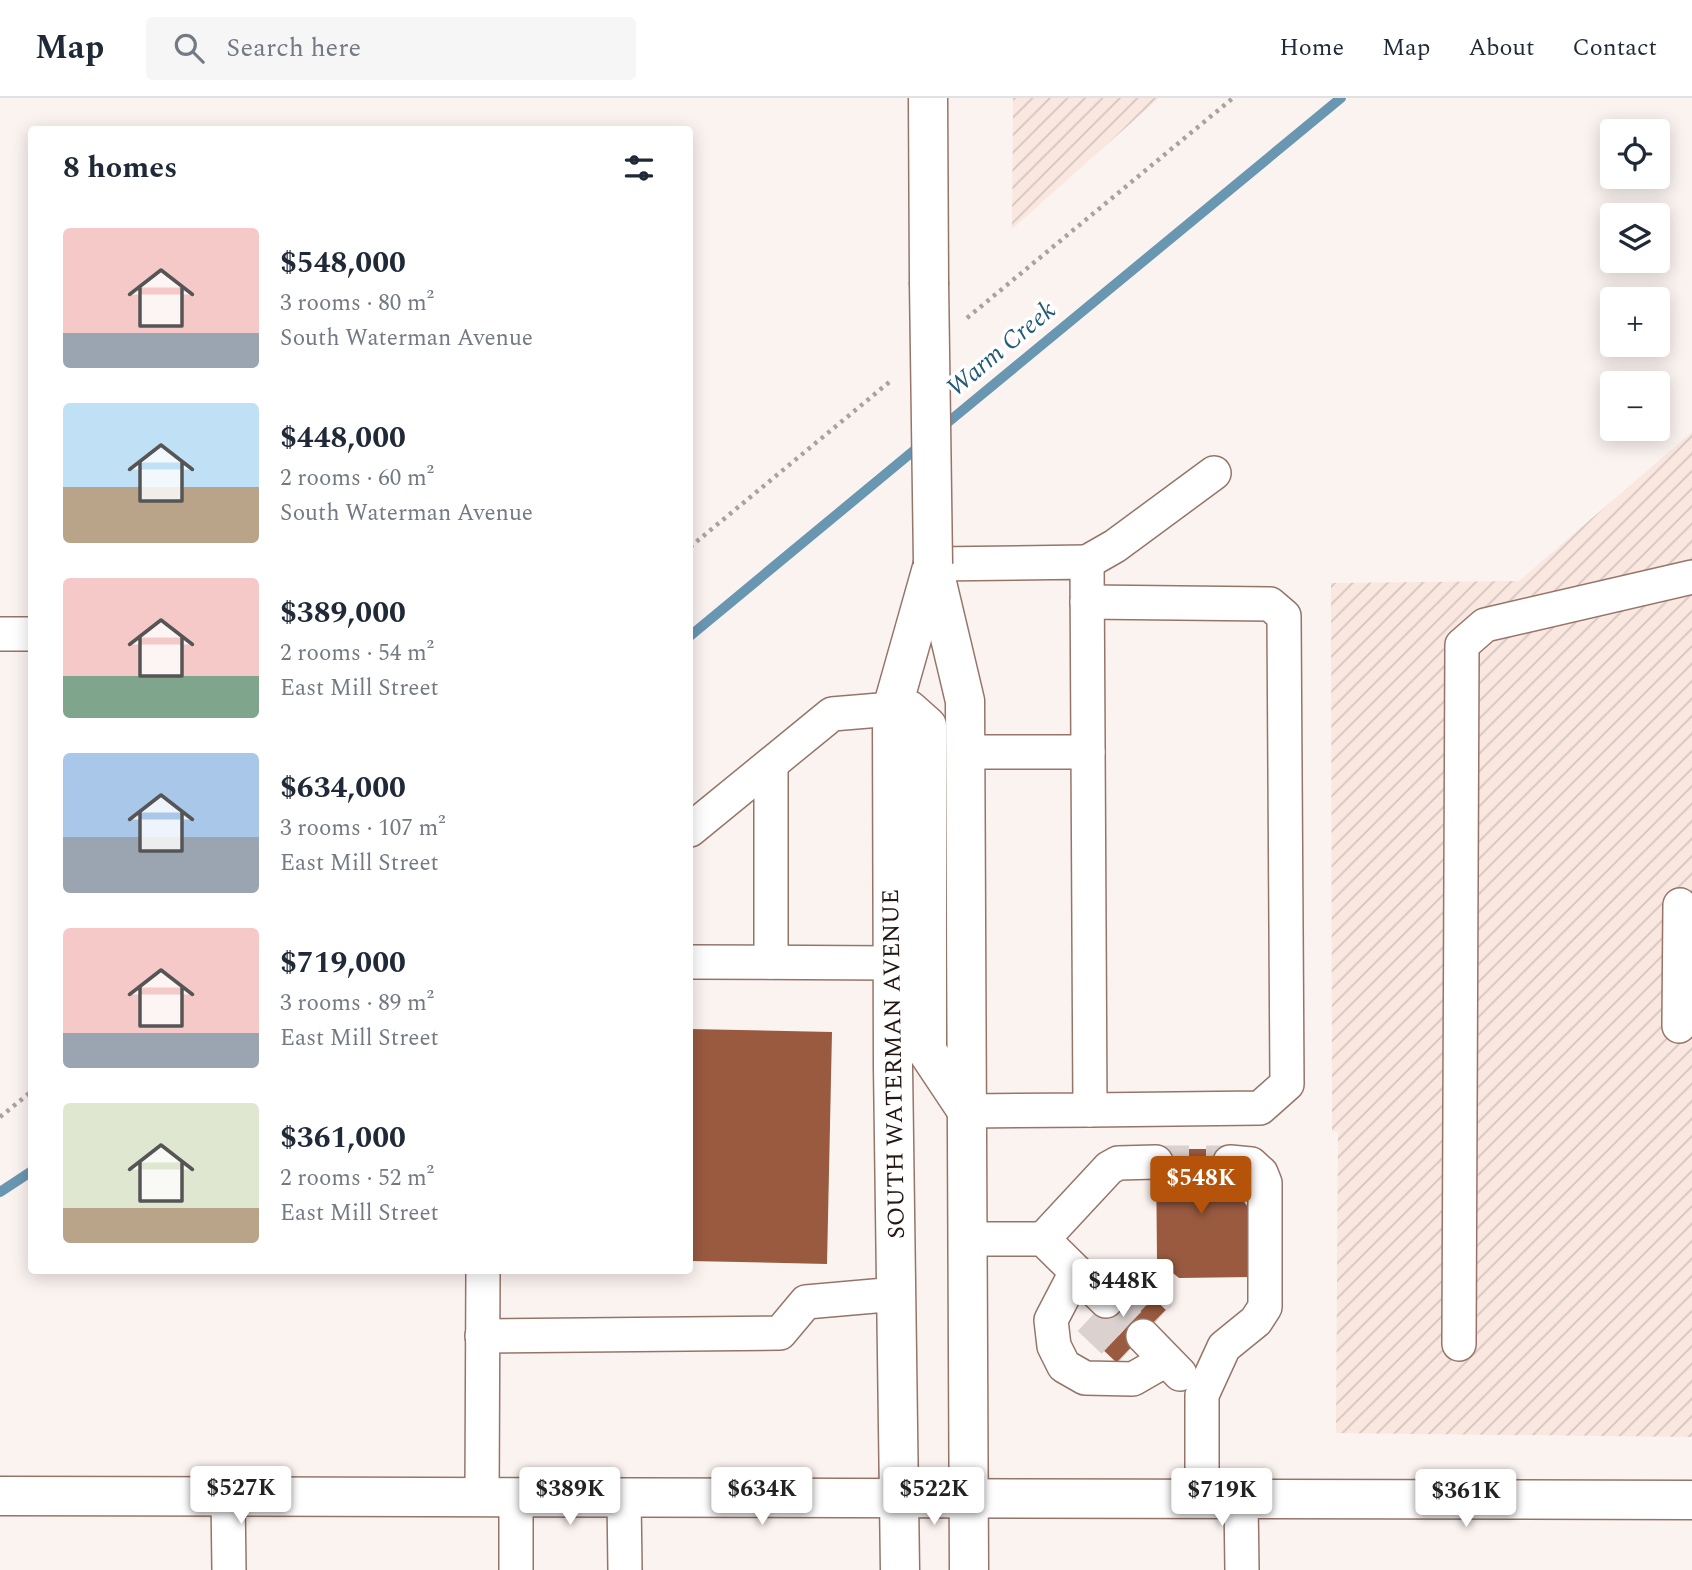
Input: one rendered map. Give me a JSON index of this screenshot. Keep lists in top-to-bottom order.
{
  "streets": {
    "main road": ["SOUTH WATERMAN AVENUE"]
  },
  "water": ["Warm Creek"],
  "page": {
    "header": "Map",
    "search": "Search here",
    "nav": [
      "Home",
      "Map",
      "About",
      "Contact"
    ],
    "map_buttons": ["+", "−"],
    "heading": "8 homes",
    "list": [
      {
        "name": "$548,000",
        "note": "3 rooms · 80 m² · South Waterman Avenue"
      },
      {
        "name": "$448,000",
        "note": "2 rooms · 60 m² · South Waterman Avenue"
      },
      {
        "name": "$389,000",
        "note": "2 rooms · 54 m² · East Mill Street"
      },
      {
        "name": "$634,000",
        "note": "3 rooms · 107 m² · East Mill Street"
      },
      {
        "name": "$719,000",
        "note": "3 rooms · 89 m² · East Mill Street"
      },
      {
        "name": "$361,000",
        "note": "2 rooms · 52 m² · East Mill Street"
      }
    ],
    "price": [
      "$548K",
      "$448K",
      "$527K",
      "$389K",
      "$634K",
      "$522K",
      "$719K",
      "$361K"
    ]
  }
}
